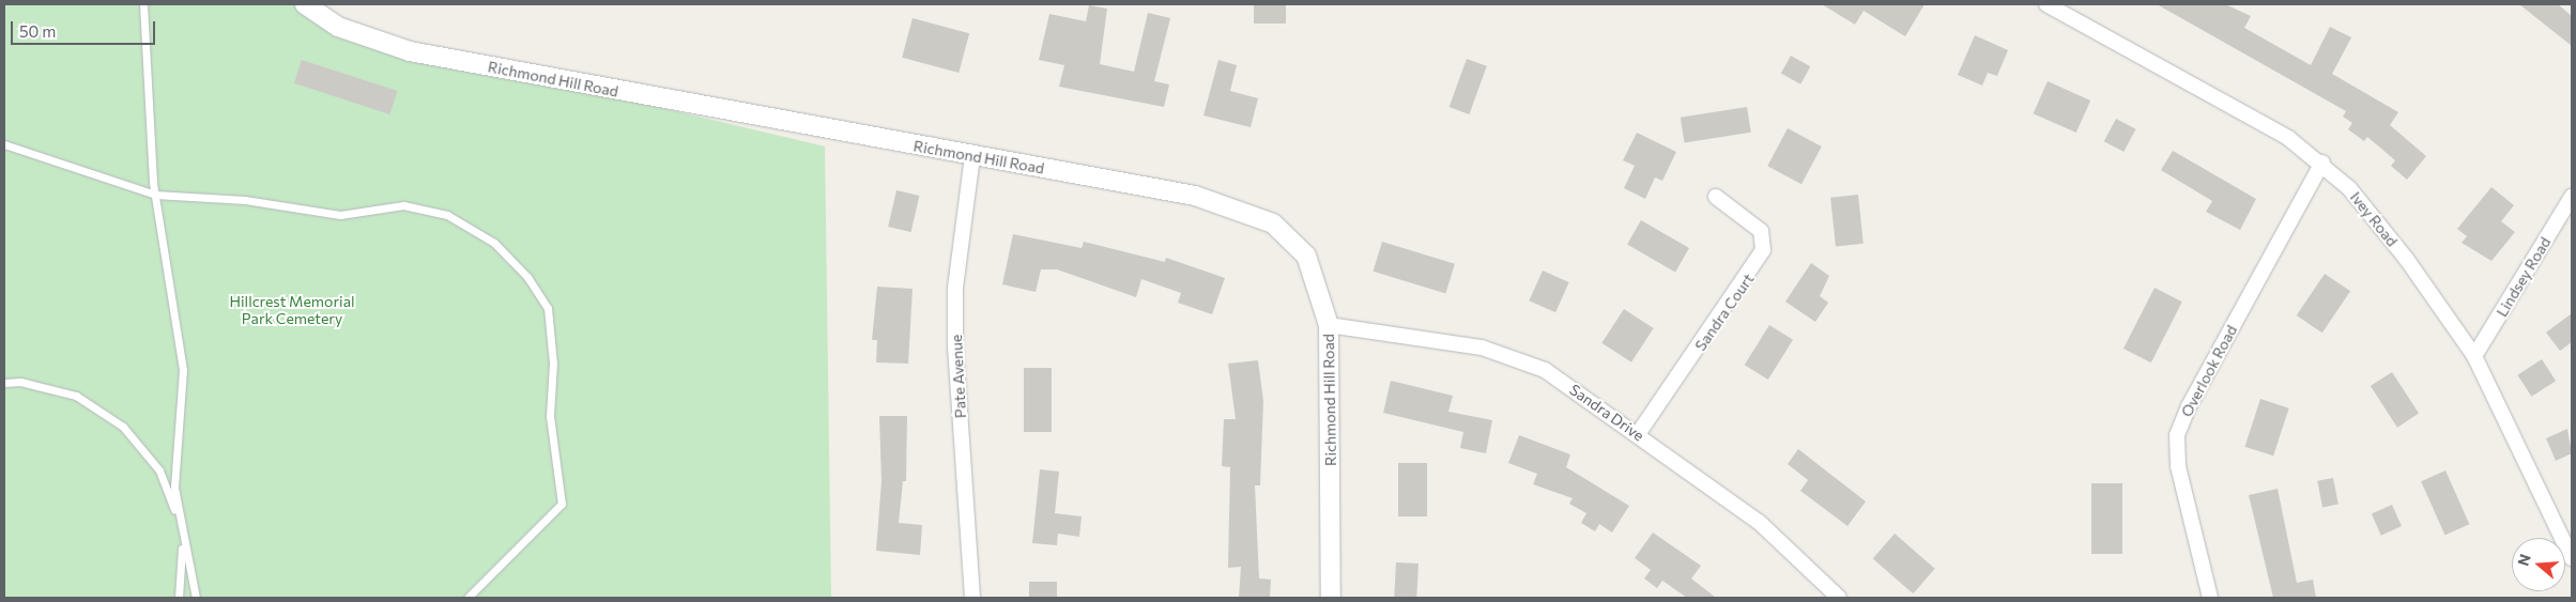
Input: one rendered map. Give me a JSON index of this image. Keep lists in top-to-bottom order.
{
  "streets": {
    "street": [
      "Richmond Hill Road",
      "Ivey Road",
      "Lindsey Road",
      "Sandra Court",
      "Overlook Road",
      "Pate Avenue",
      "Sandra Drive"
    ]
  },
  "crossings": [
    ["Richmond Hill Road", "Pate Avenue"],
    ["Richmond Hill Road", "Sandra Drive"],
    ["Ivey Road", "Lindsey Road"],
    ["Ivey Road", "Overlook Road"],
    ["Sandra Court", "Sandra Drive"]
  ],
  "parks": ["Hillcrest Memorial Park Cemetery"],
  "scale_bar": "50 m",
  "north": "left"
}
